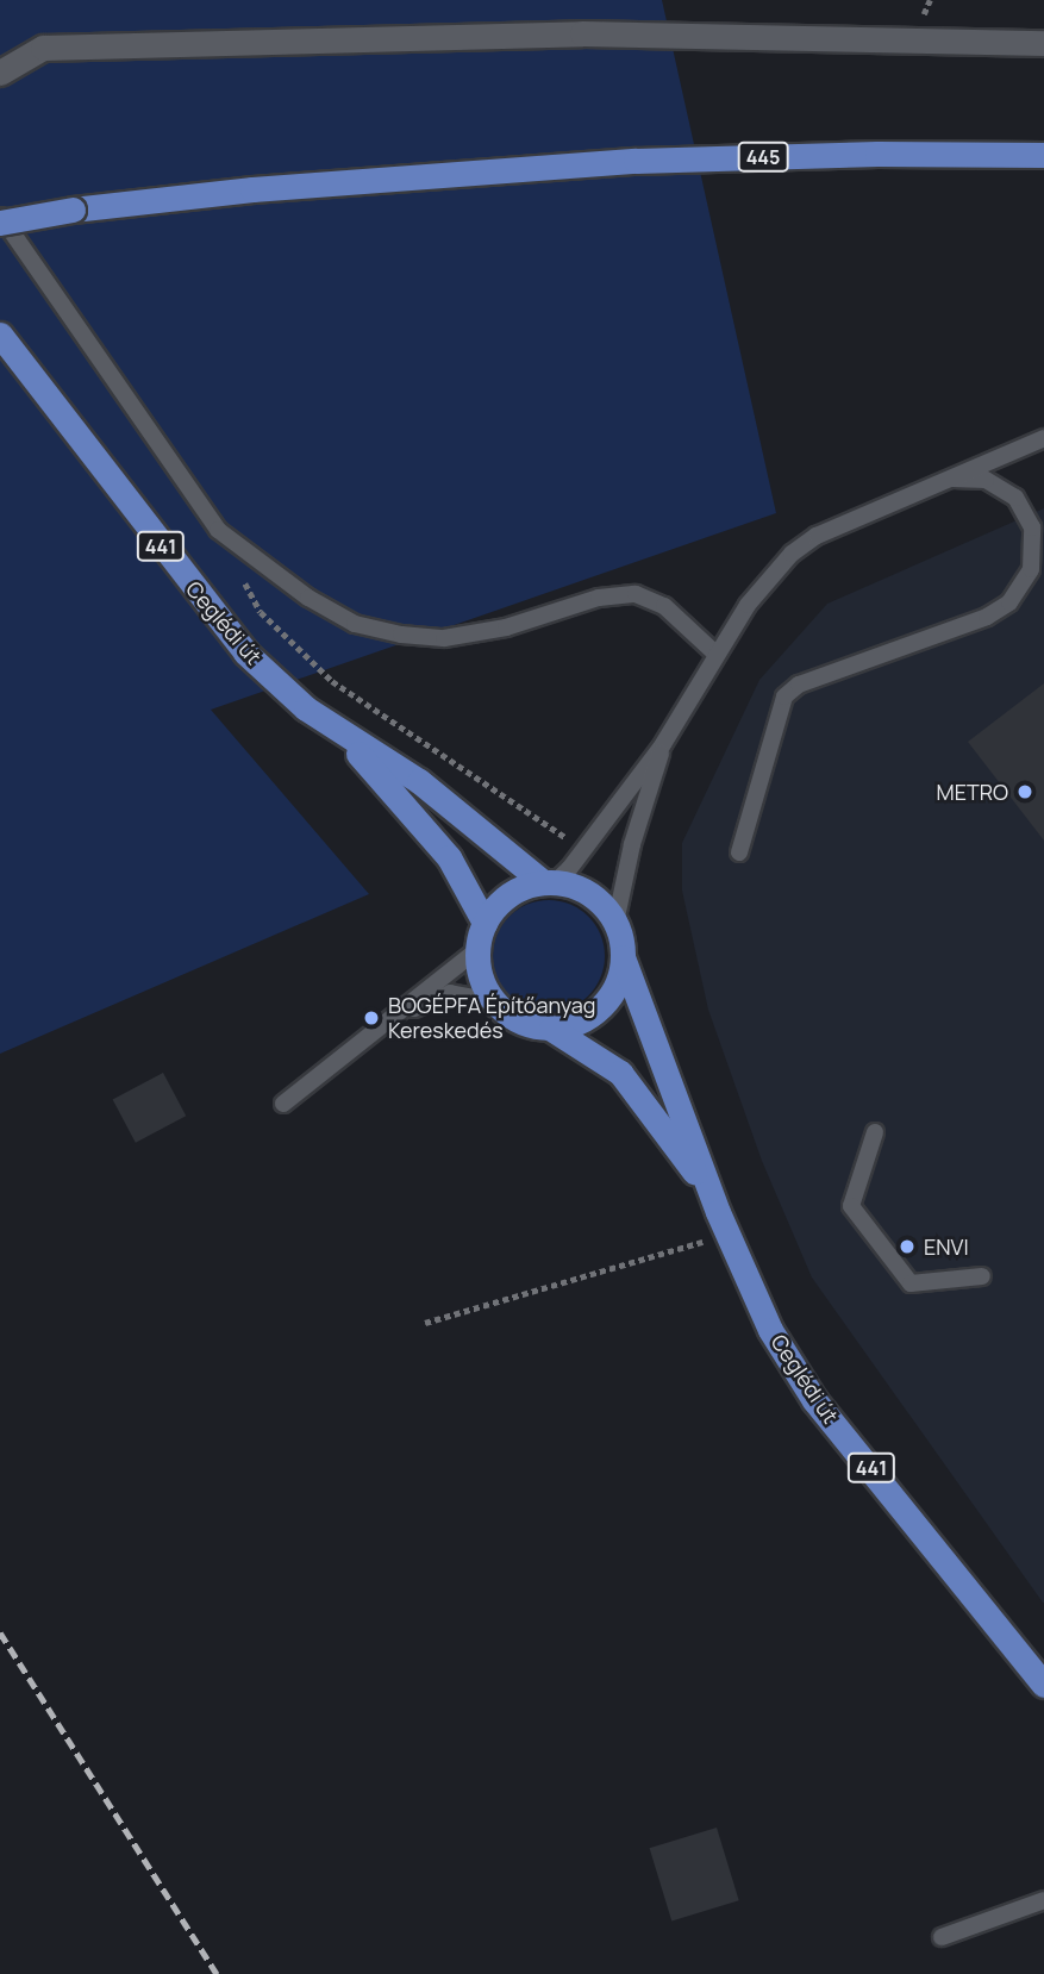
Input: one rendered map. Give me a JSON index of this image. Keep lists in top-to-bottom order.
{
  "streets": {
    "main road": ["445", "441", "Ceglédi út"]
  },
  "crossings": [
    ["441", "Ceglédi út"]
  ],
  "places": ["METRO", "BOGÉPFA Építőanyag Kereskedés", "ENVI"]
}
